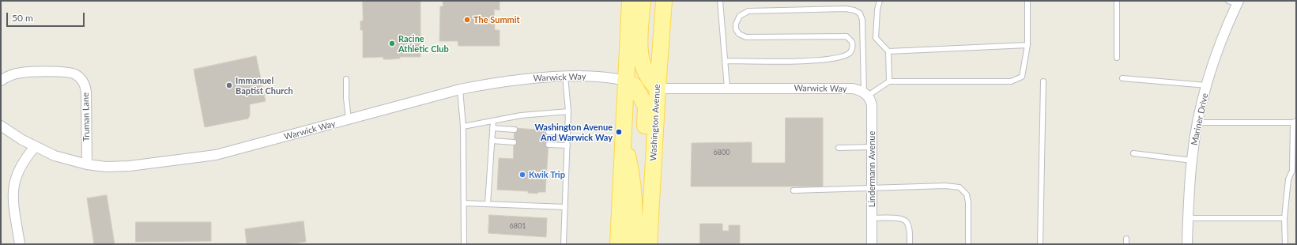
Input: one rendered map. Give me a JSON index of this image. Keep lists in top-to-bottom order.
{
  "streets": {
    "main road": ["Washington Avenue"],
    "street": [
      "Warwick Way",
      "Truman Lane",
      "Mariner Drive",
      "Lindermann Avenue"
    ]
  },
  "crossings": [
    ["Warwick Way", "Truman Lane"],
    ["Warwick Way", "Washington Avenue"],
    ["Warwick Way", "Lindermann Avenue"]
  ],
  "places": [
    "The Summit",
    "Racine Athletic Club",
    "Immanuel Baptist Church",
    "Washington Avenue And Warwick Way",
    "Kwik Trip"
  ],
  "house_numbers": ["6800", "6801"],
  "scale_bar": "50 m"
}
